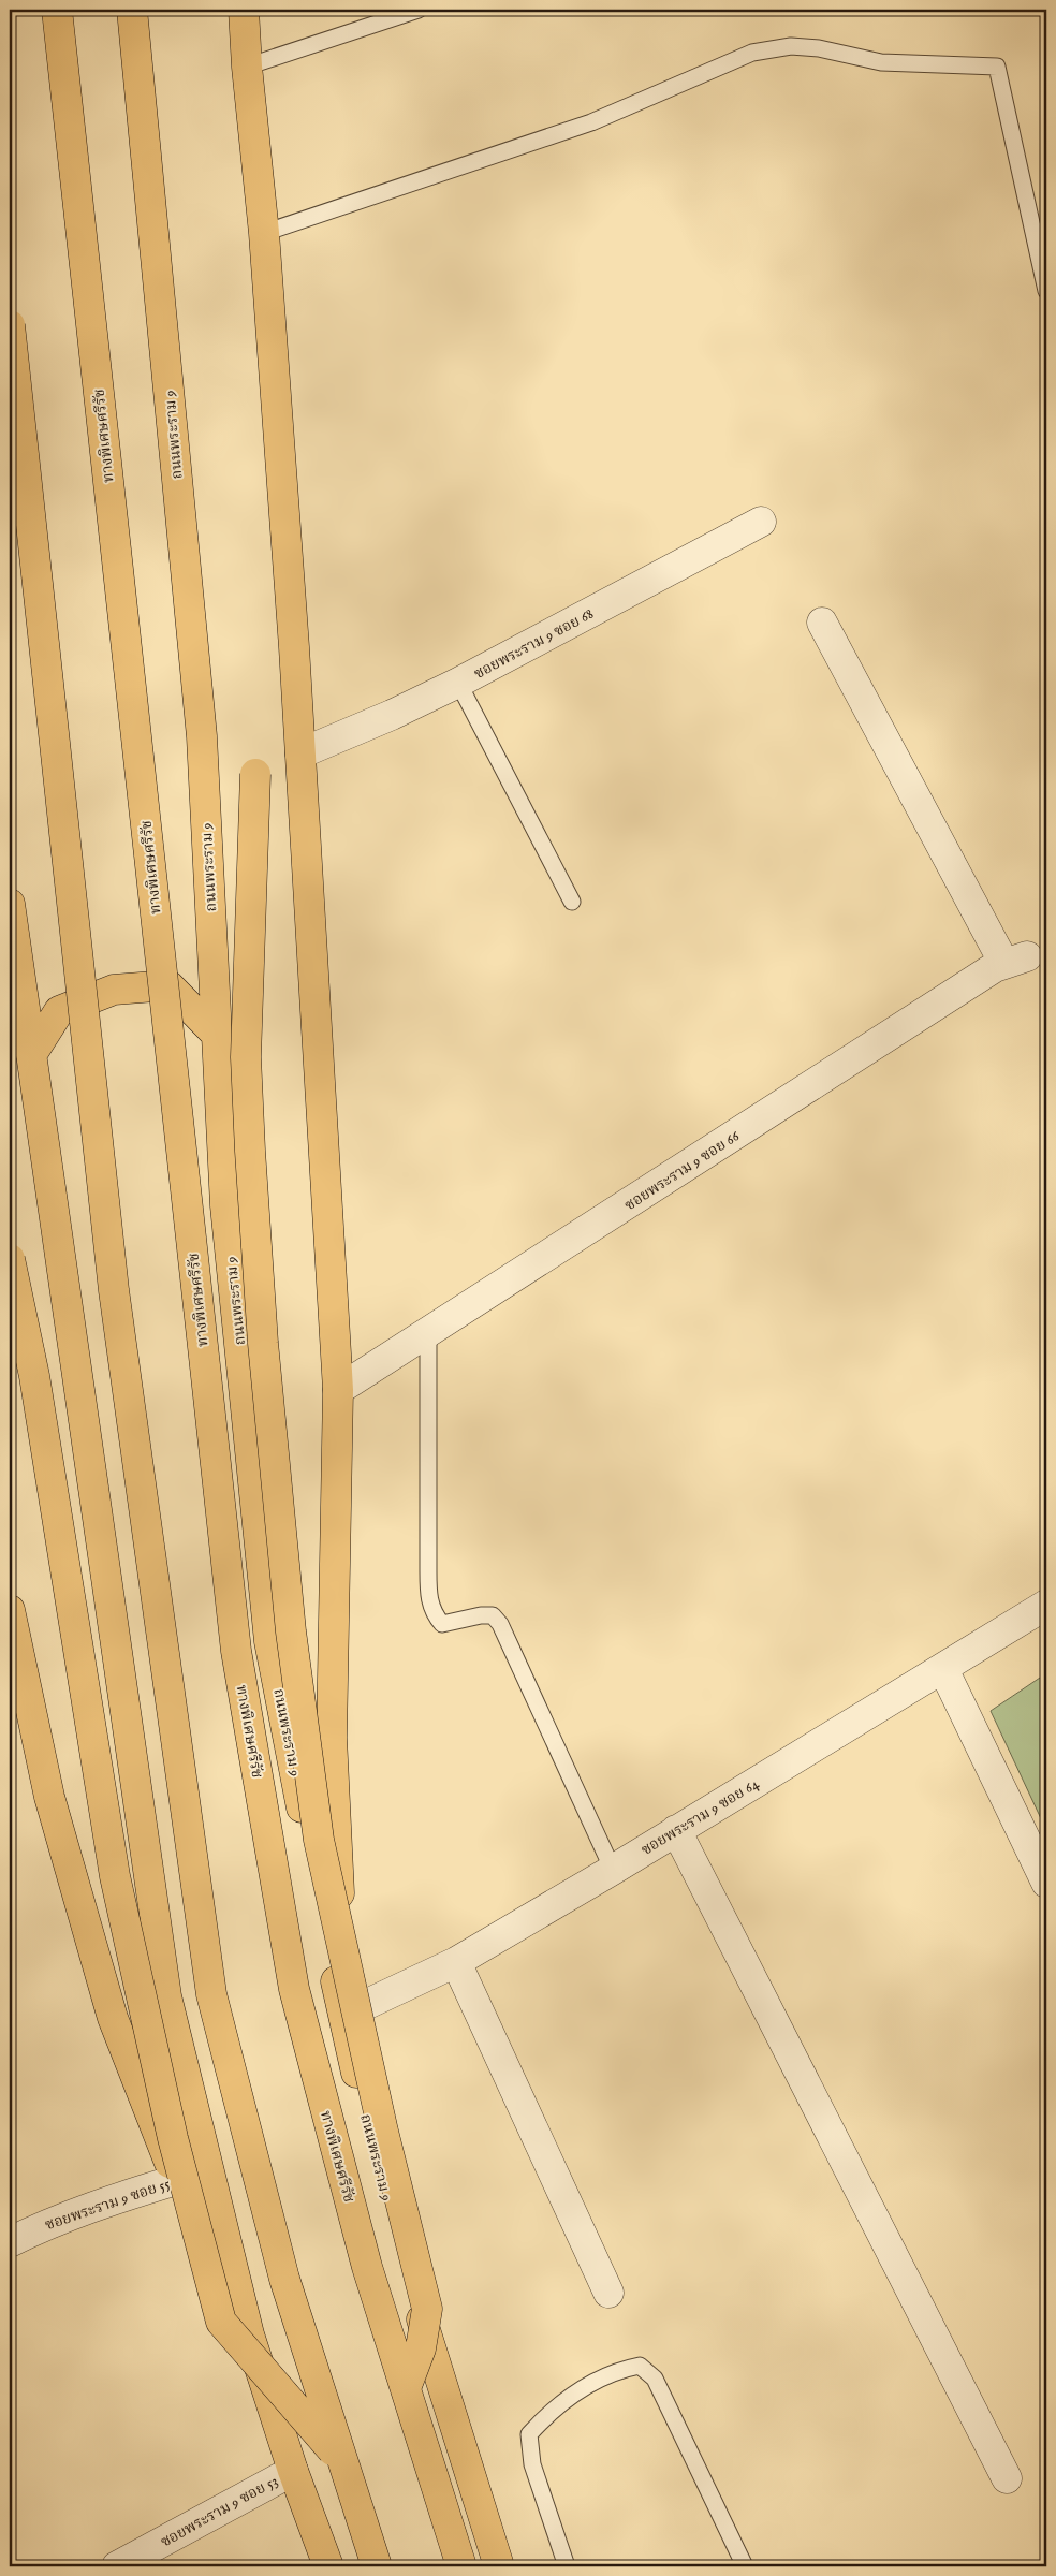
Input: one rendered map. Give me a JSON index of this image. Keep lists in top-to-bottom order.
{
  "streets": {
    "main road": ["ถนนพระราม 9", "ทางพิเศษศรีรัช"],
    "street": [
      "ซอยพระราม 9 ซอย 68",
      "ซอยพระราม 9 ซอย 66",
      "ซอยพระราม 9 ซอย 64",
      "ซอยพระราม 9 ซอย 55",
      "ซอยพระราม 9 ซอย 53"
    ]
  },
  "crossings": [
    ["ถนนพระราม 9", "ซอยพระราม 9 ซอย 64"]
  ]
}
